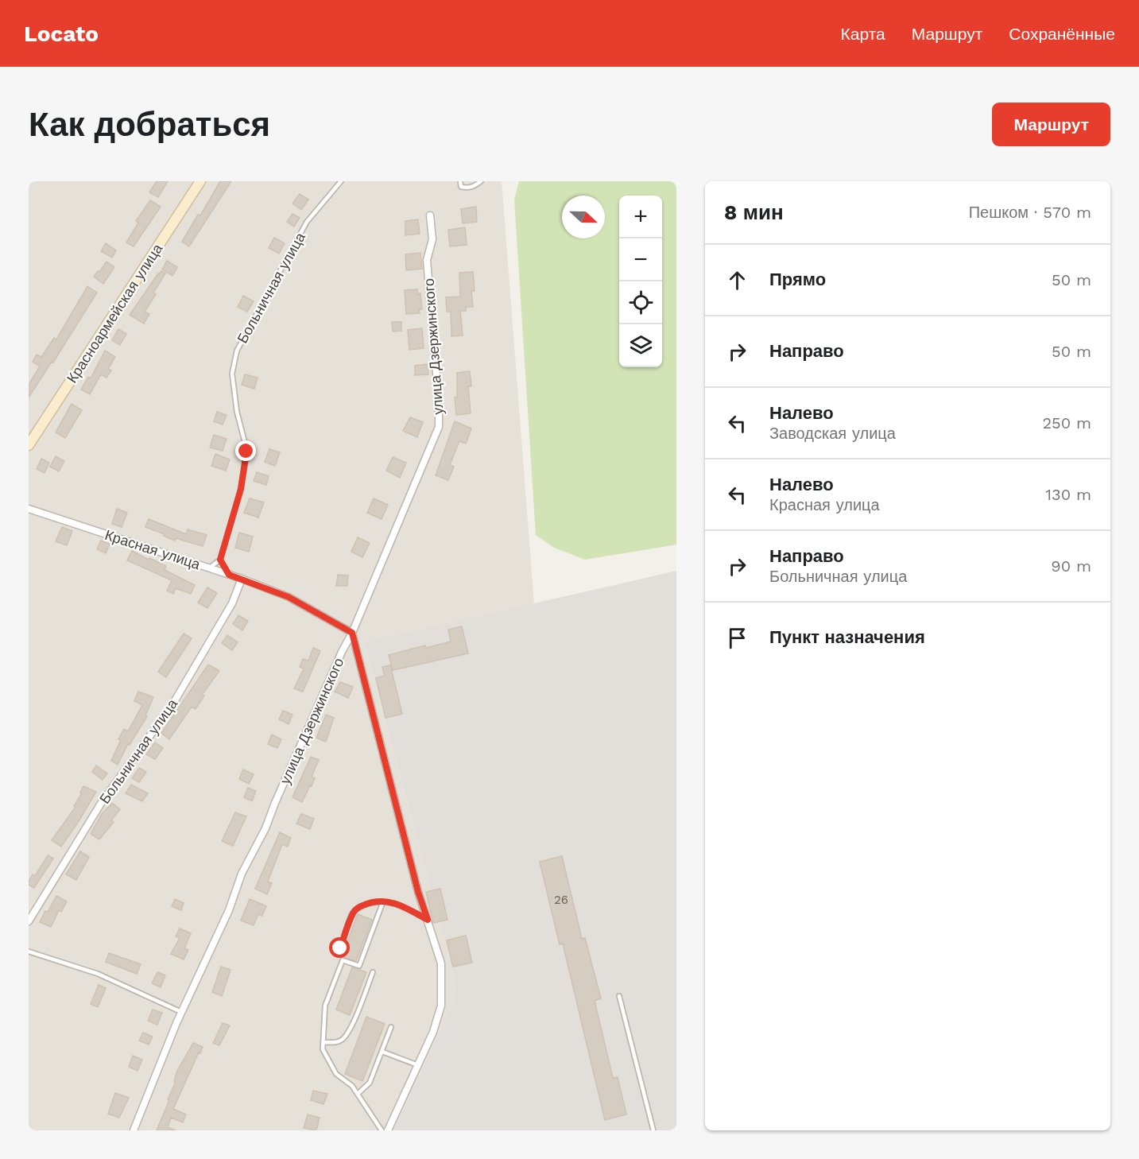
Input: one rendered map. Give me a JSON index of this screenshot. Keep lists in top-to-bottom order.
{
  "streets": {
    "main road": ["Красноармейская улица"],
    "street": ["Больничная улица", "улица Дзержинского", "Красная улица"]
  },
  "crossings": [
    ["Больничная улица", "Красная улица"],
    ["улица Дзержинского", "Красная улица"]
  ],
  "house_numbers": ["26"],
  "north": "right",
  "page": {
    "header": "Locato",
    "nav": ["Карта", "Маршрут", "Сохранённые"],
    "buttons": "Маршрут",
    "title": "Как добраться",
    "heading": ["8 мин", "Пешком · 570 m"],
    "map_buttons": ["+", "−"],
    "list": [
      ["Прямо", "50 m"],
      ["Направо", "50 m"],
      ["Налево", "Заводская улица", "250 m"],
      ["Налево", "Красная улица", "130 m"],
      ["Направо", "Больничная улица", "90 m"],
      "Пункт назначения"
    ]
  }
}
